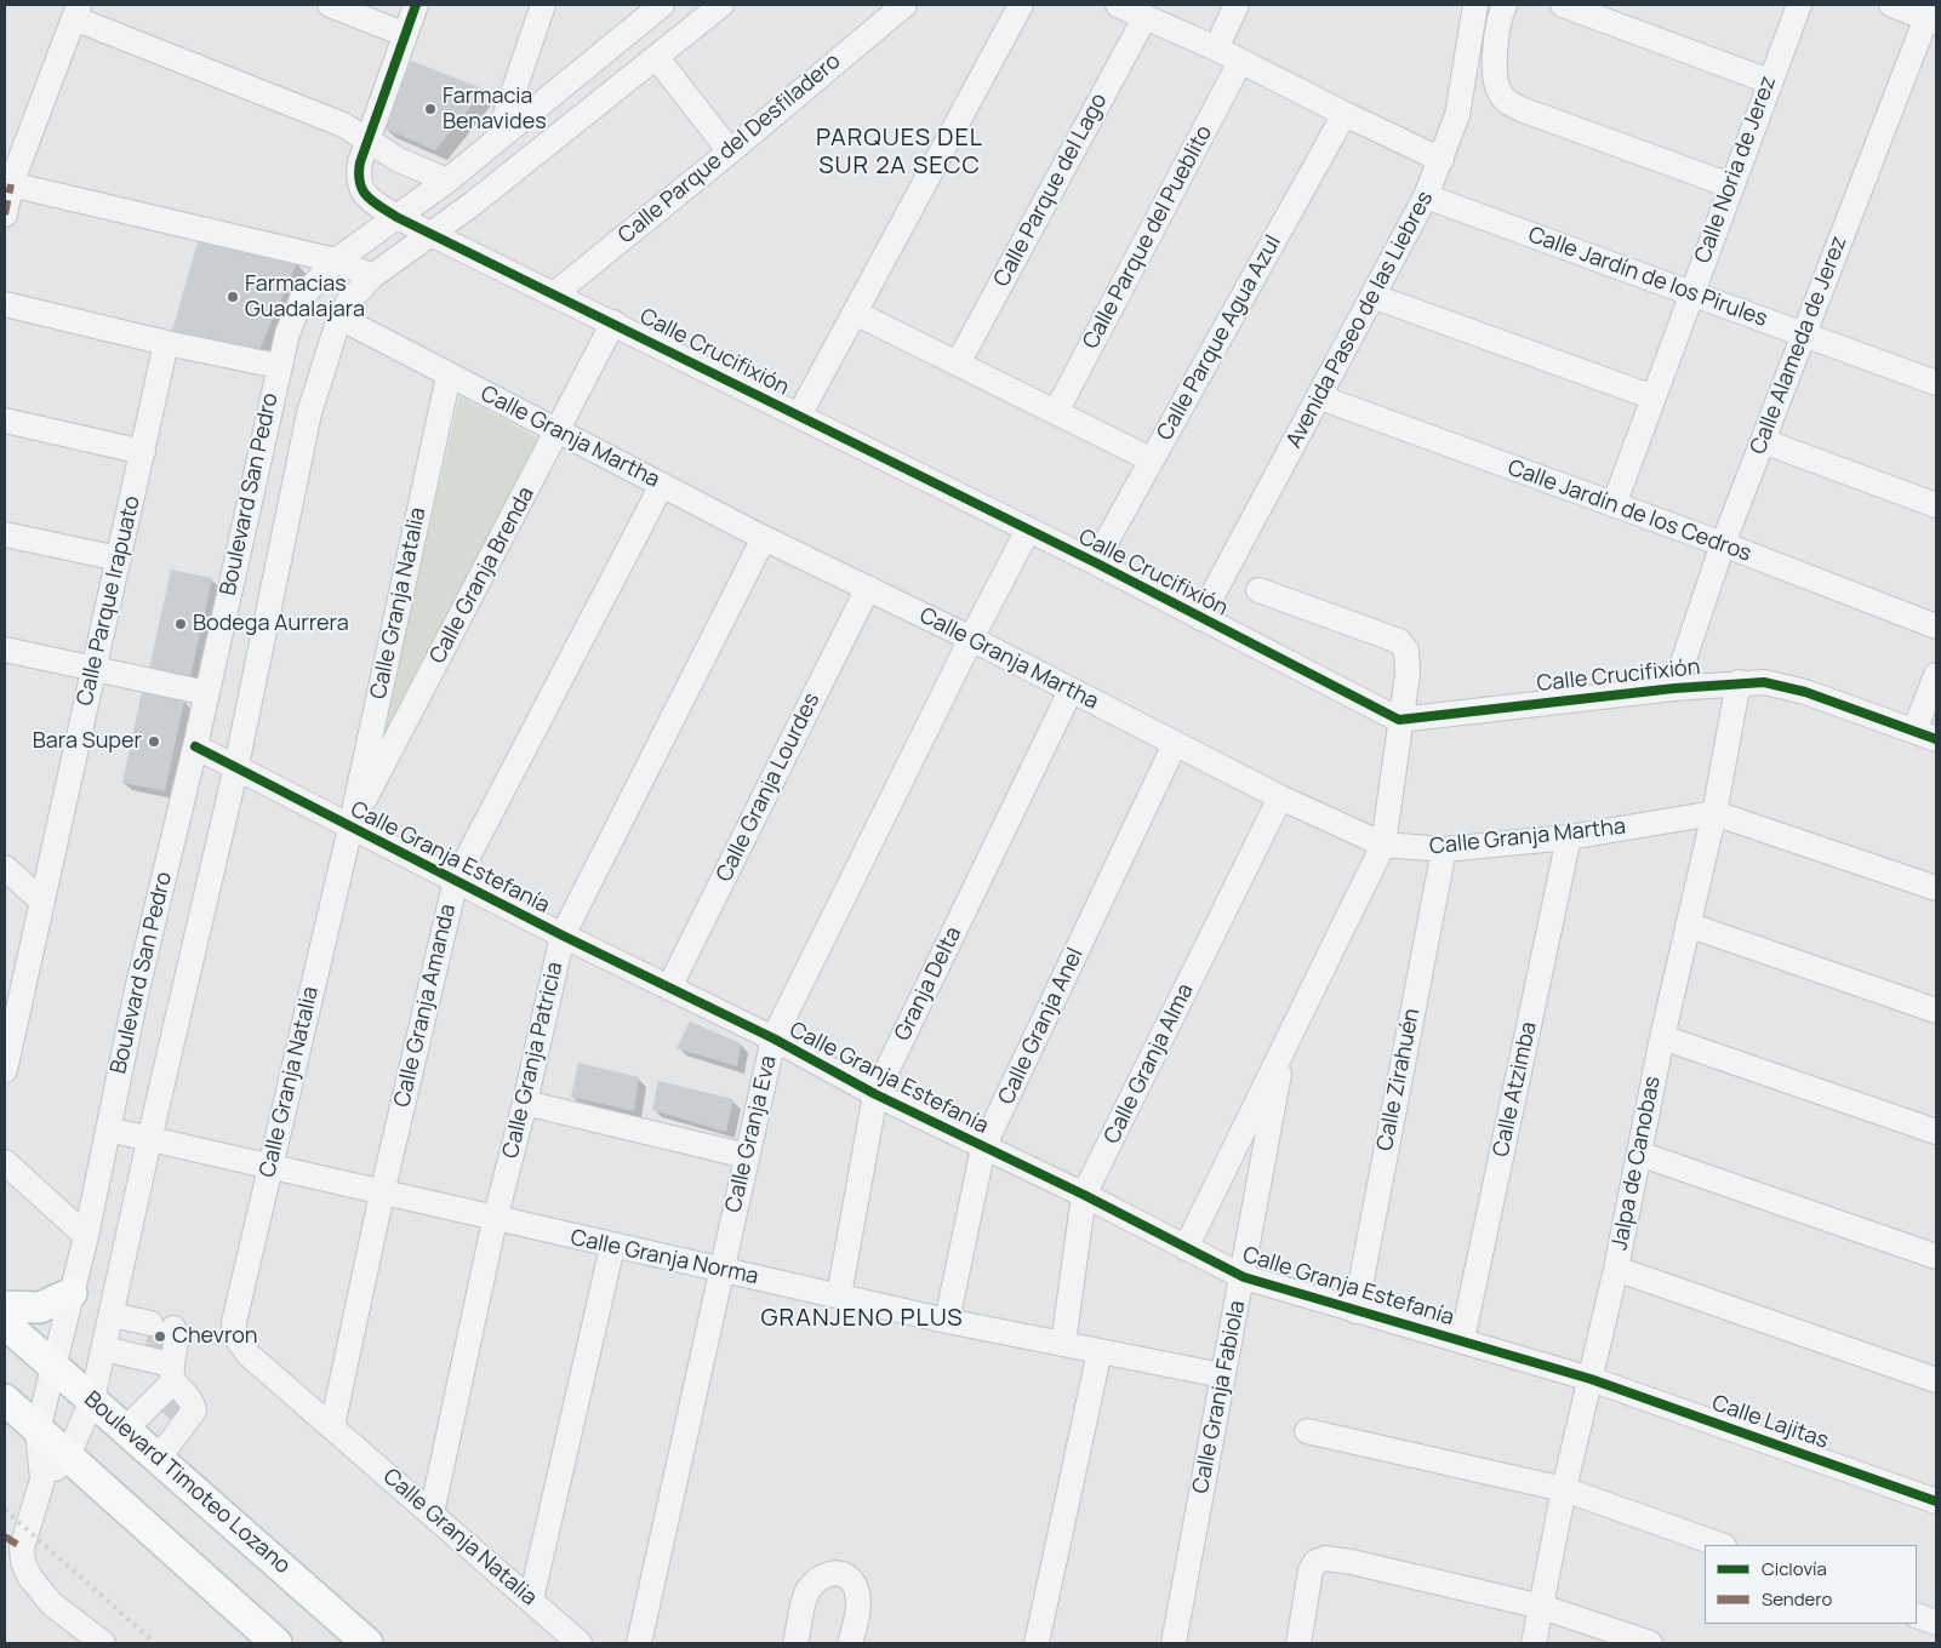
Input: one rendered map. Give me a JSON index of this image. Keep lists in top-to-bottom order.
{
  "streets": {
    "main road": ["Boulevard Timoteo Lozano"],
    "street": [
      "Calle Parque del Desfiladero",
      "Calle Noria de Jerez",
      "Calle Parque del Lago",
      "Calle Parque del Pueblito",
      "Calle Jardín de los Pirules",
      "Avenida Paseo de las Liebres",
      "Calle Parque Agua Azul",
      "Calle Alameda de Jerez",
      "Calle Crucifixión",
      "Calle Granja Martha",
      "Boulevard San Pedro",
      "Calle Jardín de los Cedros",
      "Calle Granja Brenda",
      "Calle Parque Irapuato",
      "Calle Granja Natalia",
      "Calle Granja Lourdes",
      "Calle Granja Estefanía",
      "Granja Delta",
      "Calle Granja Amanda",
      "Calle Granja Anel",
      "Calle Granja Patricia",
      "Calle Granja Alma",
      "Calle Zirahuén",
      "Calle Atzimba",
      "Calle Granja Eva",
      "Jalpa de Canobas",
      "Calle Granja Norma",
      "Calle Granja Fabiola",
      "Calle Lajitas"
    ]
  },
  "crossings": [
    ["Calle Parque del Desfiladero", "Calle Crucifixión"],
    ["Calle Noria de Jerez", "Calle Jardín de los Pirules"],
    ["Calle Noria de Jerez", "Calle Jardín de los Cedros"],
    ["Calle Jardín de los Pirules", "Avenida Paseo de las Liebres"],
    ["Calle Jardín de los Pirules", "Calle Alameda de Jerez"],
    ["Avenida Paseo de las Liebres", "Calle Crucifixión"],
    ["Avenida Paseo de las Liebres", "Calle Jardín de los Cedros"],
    ["Calle Parque Agua Azul", "Calle Crucifixión"],
    ["Calle Alameda de Jerez", "Calle Crucifixión"],
    ["Calle Alameda de Jerez", "Calle Jardín de los Cedros"],
    ["Calle Crucifixión", "Boulevard San Pedro"],
    ["Calle Crucifixión", "Calle Granja Brenda"],
    ["Calle Crucifixión", "Calle Granja Eva"],
    ["Calle Crucifixión", "Jalpa de Canobas"],
    ["Calle Crucifixión", "Calle Granja Fabiola"],
    ["Calle Granja Martha", "Boulevard San Pedro"],
    ["Calle Granja Martha", "Calle Granja Brenda"],
    ["Calle Granja Martha", "Calle Granja Natalia"],
    ["Calle Granja Martha", "Calle Granja Lourdes"],
    ["Calle Granja Martha", "Granja Delta"],
    ["Calle Granja Martha", "Calle Granja Amanda"],
    ["Calle Granja Martha", "Calle Granja Anel"],
    ["Calle Granja Martha", "Calle Granja Patricia"],
    ["Calle Granja Martha", "Calle Granja Alma"],
    ["Calle Granja Martha", "Calle Zirahuén"],
    ["Calle Granja Martha", "Calle Atzimba"],
    ["Calle Granja Martha", "Calle Granja Eva"],
    ["Calle Granja Martha", "Jalpa de Canobas"],
    ["Calle Granja Martha", "Calle Granja Fabiola"],
    ["Boulevard San Pedro", "Calle Granja Estefanía"],
    ["Boulevard San Pedro", "Calle Granja Norma"],
    ["Boulevard San Pedro", "Boulevard Timoteo Lozano"],
    ["Calle Granja Brenda", "Calle Granja Natalia"],
    ["Calle Granja Brenda", "Calle Granja Estefanía"],
    ["Calle Granja Natalia", "Calle Granja Estefanía"],
    ["Calle Granja Natalia", "Calle Granja Amanda"],
    ["Calle Granja Natalia", "Calle Granja Patricia"],
    ["Calle Granja Natalia", "Calle Granja Norma"],
    ["Calle Granja Lourdes", "Calle Granja Estefanía"],
    ["Calle Granja Estefanía", "Granja Delta"],
    ["Calle Granja Estefanía", "Calle Granja Amanda"],
    ["Calle Granja Estefanía", "Calle Granja Anel"],
    ["Calle Granja Estefanía", "Calle Granja Patricia"],
    ["Calle Granja Estefanía", "Calle Granja Alma"],
    ["Calle Granja Estefanía", "Calle Zirahuén"],
    ["Calle Granja Estefanía", "Calle Atzimba"],
    ["Calle Granja Estefanía", "Calle Granja Eva"],
    ["Calle Granja Estefanía", "Jalpa de Canobas"],
    ["Calle Granja Estefanía", "Calle Granja Fabiola"],
    ["Calle Granja Estefanía", "Calle Lajitas"],
    ["Granja Delta", "Calle Granja Norma"],
    ["Calle Granja Amanda", "Calle Granja Norma"],
    ["Calle Granja Anel", "Calle Granja Norma"],
    ["Calle Granja Patricia", "Calle Granja Norma"],
    ["Calle Granja Alma", "Calle Granja Norma"],
    ["Calle Granja Eva", "Calle Granja Norma"],
    ["Jalpa de Canobas", "Calle Lajitas"],
    ["Calle Granja Norma", "Calle Granja Fabiola"]
  ],
  "districts": ["PARQUES DEL SUR 2A SECC", "GRANJENO PLUS"],
  "places": [
    "Farmacia Benavides",
    "Farmacias Guadalajara",
    "Bodega Aurrera",
    "Bara Super",
    "Chevron"
  ],
  "legend": ["Ciclovía", "Sendero"]
}
